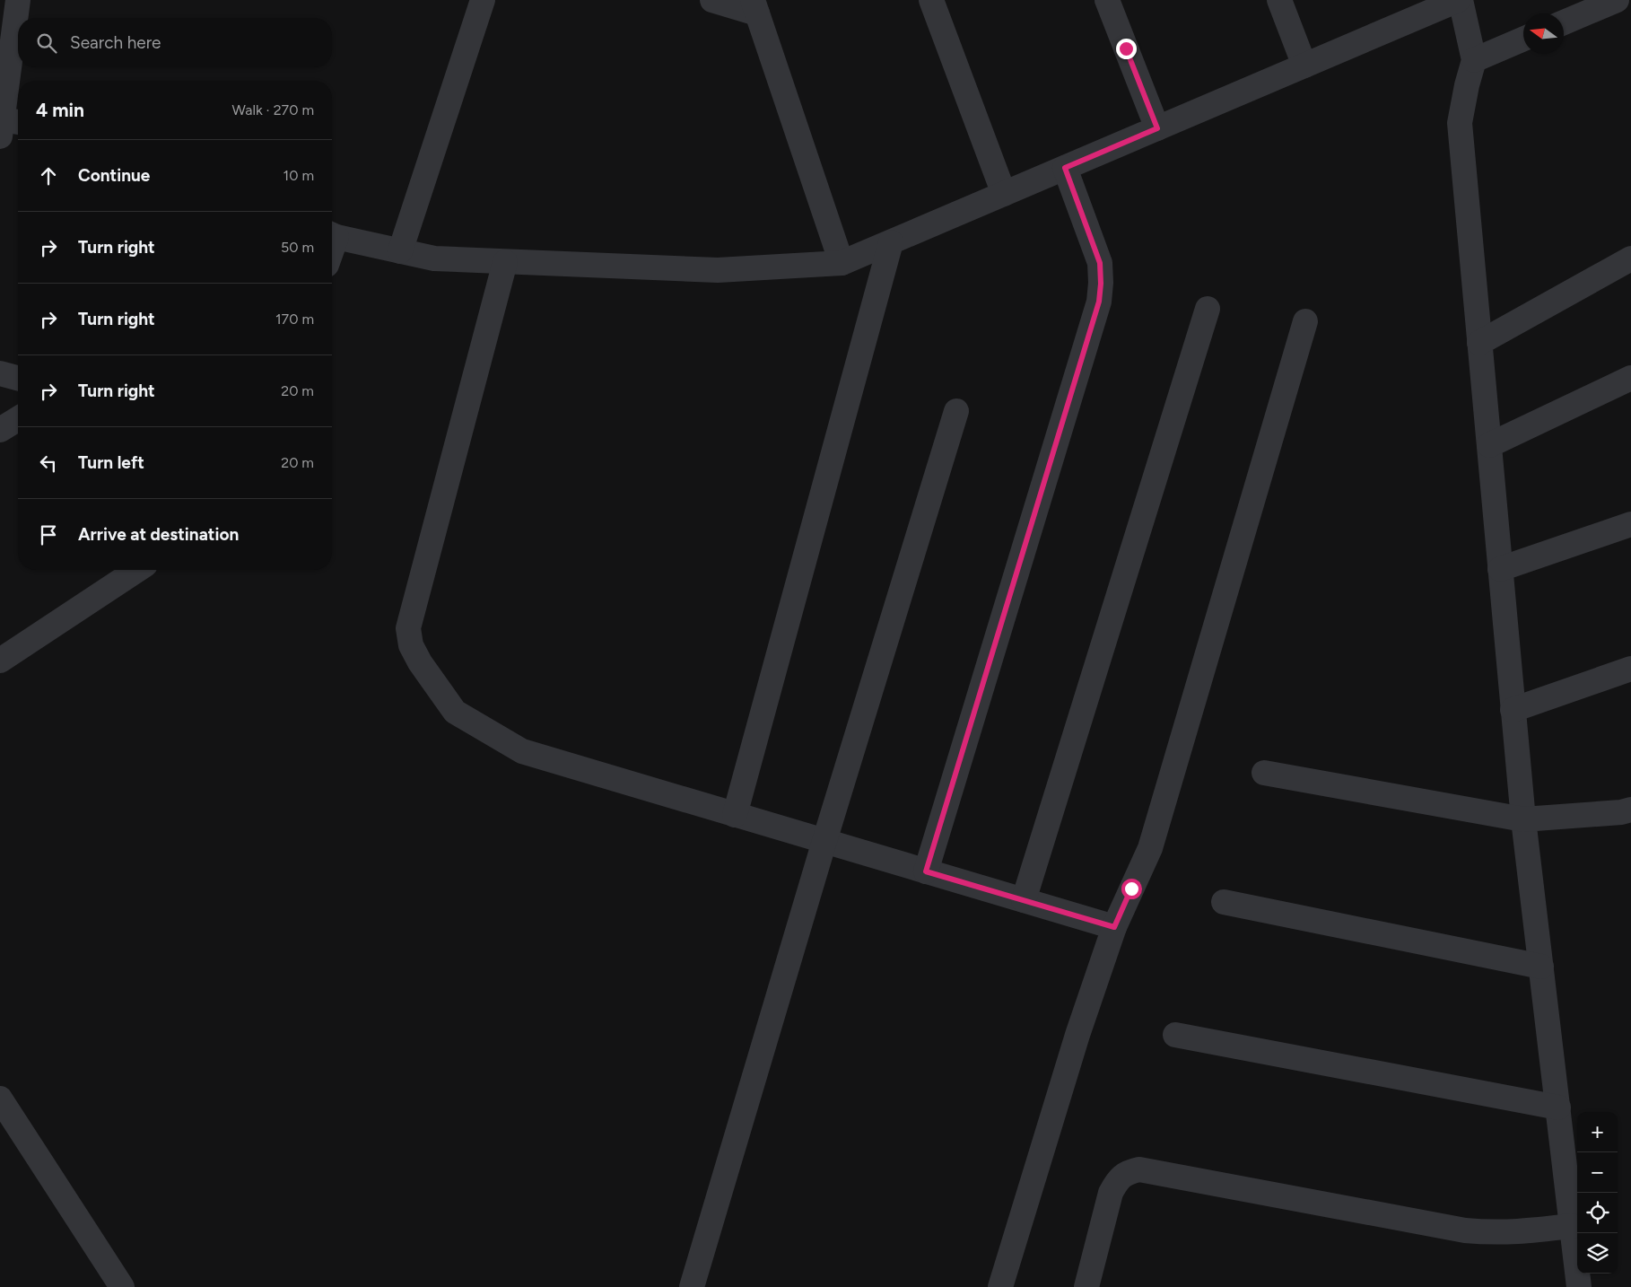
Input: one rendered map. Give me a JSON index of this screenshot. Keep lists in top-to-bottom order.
{
  "north": "left",
  "page": {
    "search": "Search here",
    "heading": ["4 min", "Walk · 270 m"],
    "list": [
      ["Continue", "10 m"],
      ["Turn right", "50 m"],
      ["Turn right", "170 m"],
      ["Turn right", "20 m"],
      ["Turn left", "20 m"],
      "Arrive at destination"
    ],
    "map_buttons": ["+", "−"]
  }
}
